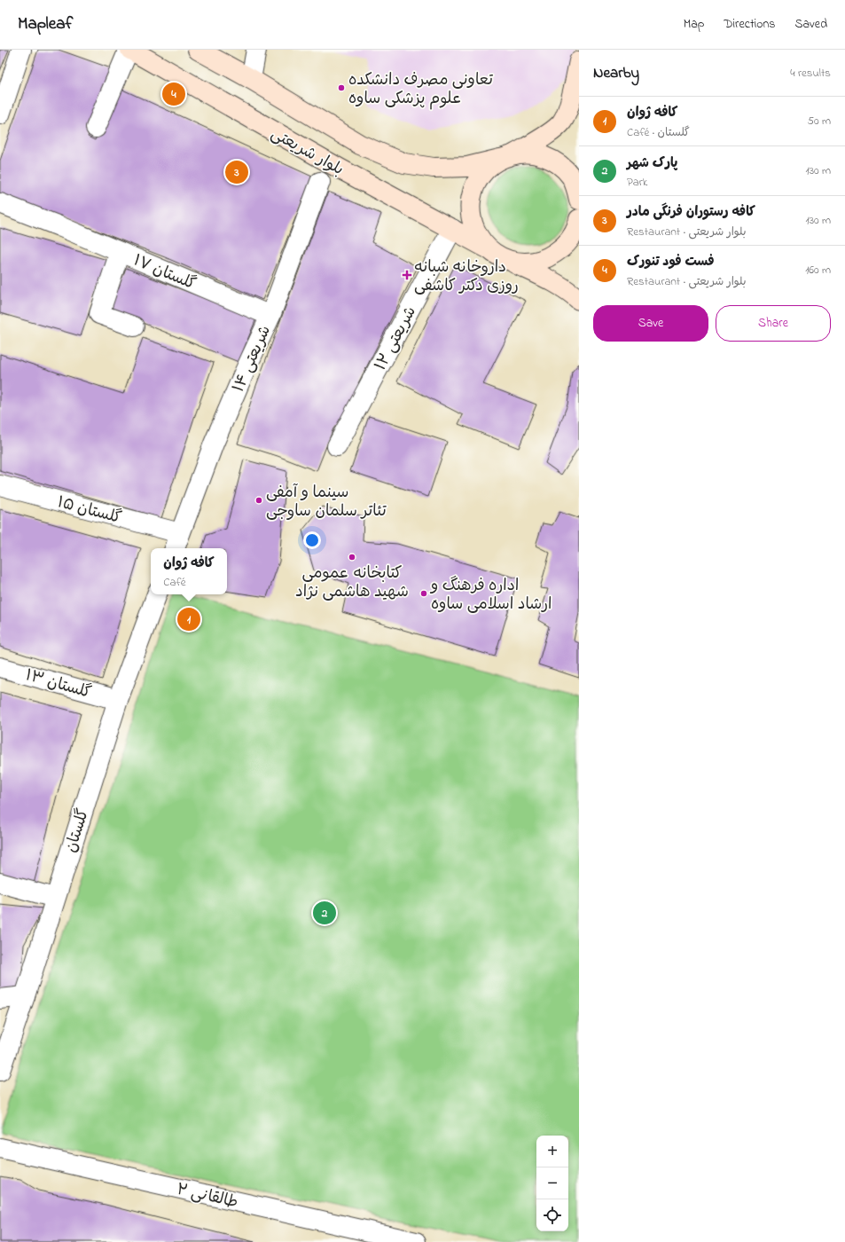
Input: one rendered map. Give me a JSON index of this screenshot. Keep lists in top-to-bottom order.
{
  "streets": {
    "main road": ["بلوار شریعتی"],
    "street": [
      "گلستان ۱۷",
      "شریعتی ۱۲",
      "شریعتی ۱۴",
      "گلستان ۱۵",
      "گلستان ۱۳",
      "گلستان",
      "طالقانی ۲"
    ]
  },
  "crossings": [
    ["بلوار شریعتی", "شریعتی ۱۲"],
    ["گلستان ۱۷", "شریعتی ۱۴"],
    ["شریعتی ۱۴", "گلستان ۱۵"],
    ["گلستان ۱۳", "گلستان"]
  ],
  "places": {
    "other": [
      "تعاونی مصرف دانشکده علوم پزشکی ساوه",
      "سینما و آمفی تئاتر سلمان ساوجی",
      "کتابخانه عمومی شهید هاشمی نژاد",
      "اداره فرهنگ و ارشاد اسلامی ساوه"
    ],
    "health": ["داروخانه شبانه روزی دکتر کاشفی"]
  },
  "page": {
    "header": "Mapleaf",
    "nav": ["Map", "Directions", "Saved"],
    "heading": ["Nearby", "4 results"],
    "pins": [
      "4",
      "3",
      "1",
      "2"
    ],
    "list": [
      {
        "mark": "1",
        "name": "کافه ژوان",
        "note": "Café · گلستان",
        "value": "50 m"
      },
      {
        "mark": "2",
        "name": "پارک شهر",
        "note": "Park",
        "value": "130 m"
      },
      {
        "mark": "3",
        "name": "کافه رستوران فرنگی مادر",
        "note": "Restaurant · بلوار شریعتی",
        "value": "130 m"
      },
      {
        "mark": "4",
        "name": "فست فود تنورک",
        "note": "Restaurant · بلوار شریعتی",
        "value": "160 m"
      }
    ],
    "buttons": ["Save", "Share"],
    "popup": ["کافه ژوان", "Café"],
    "map_buttons": ["+", "−"]
  }
}
